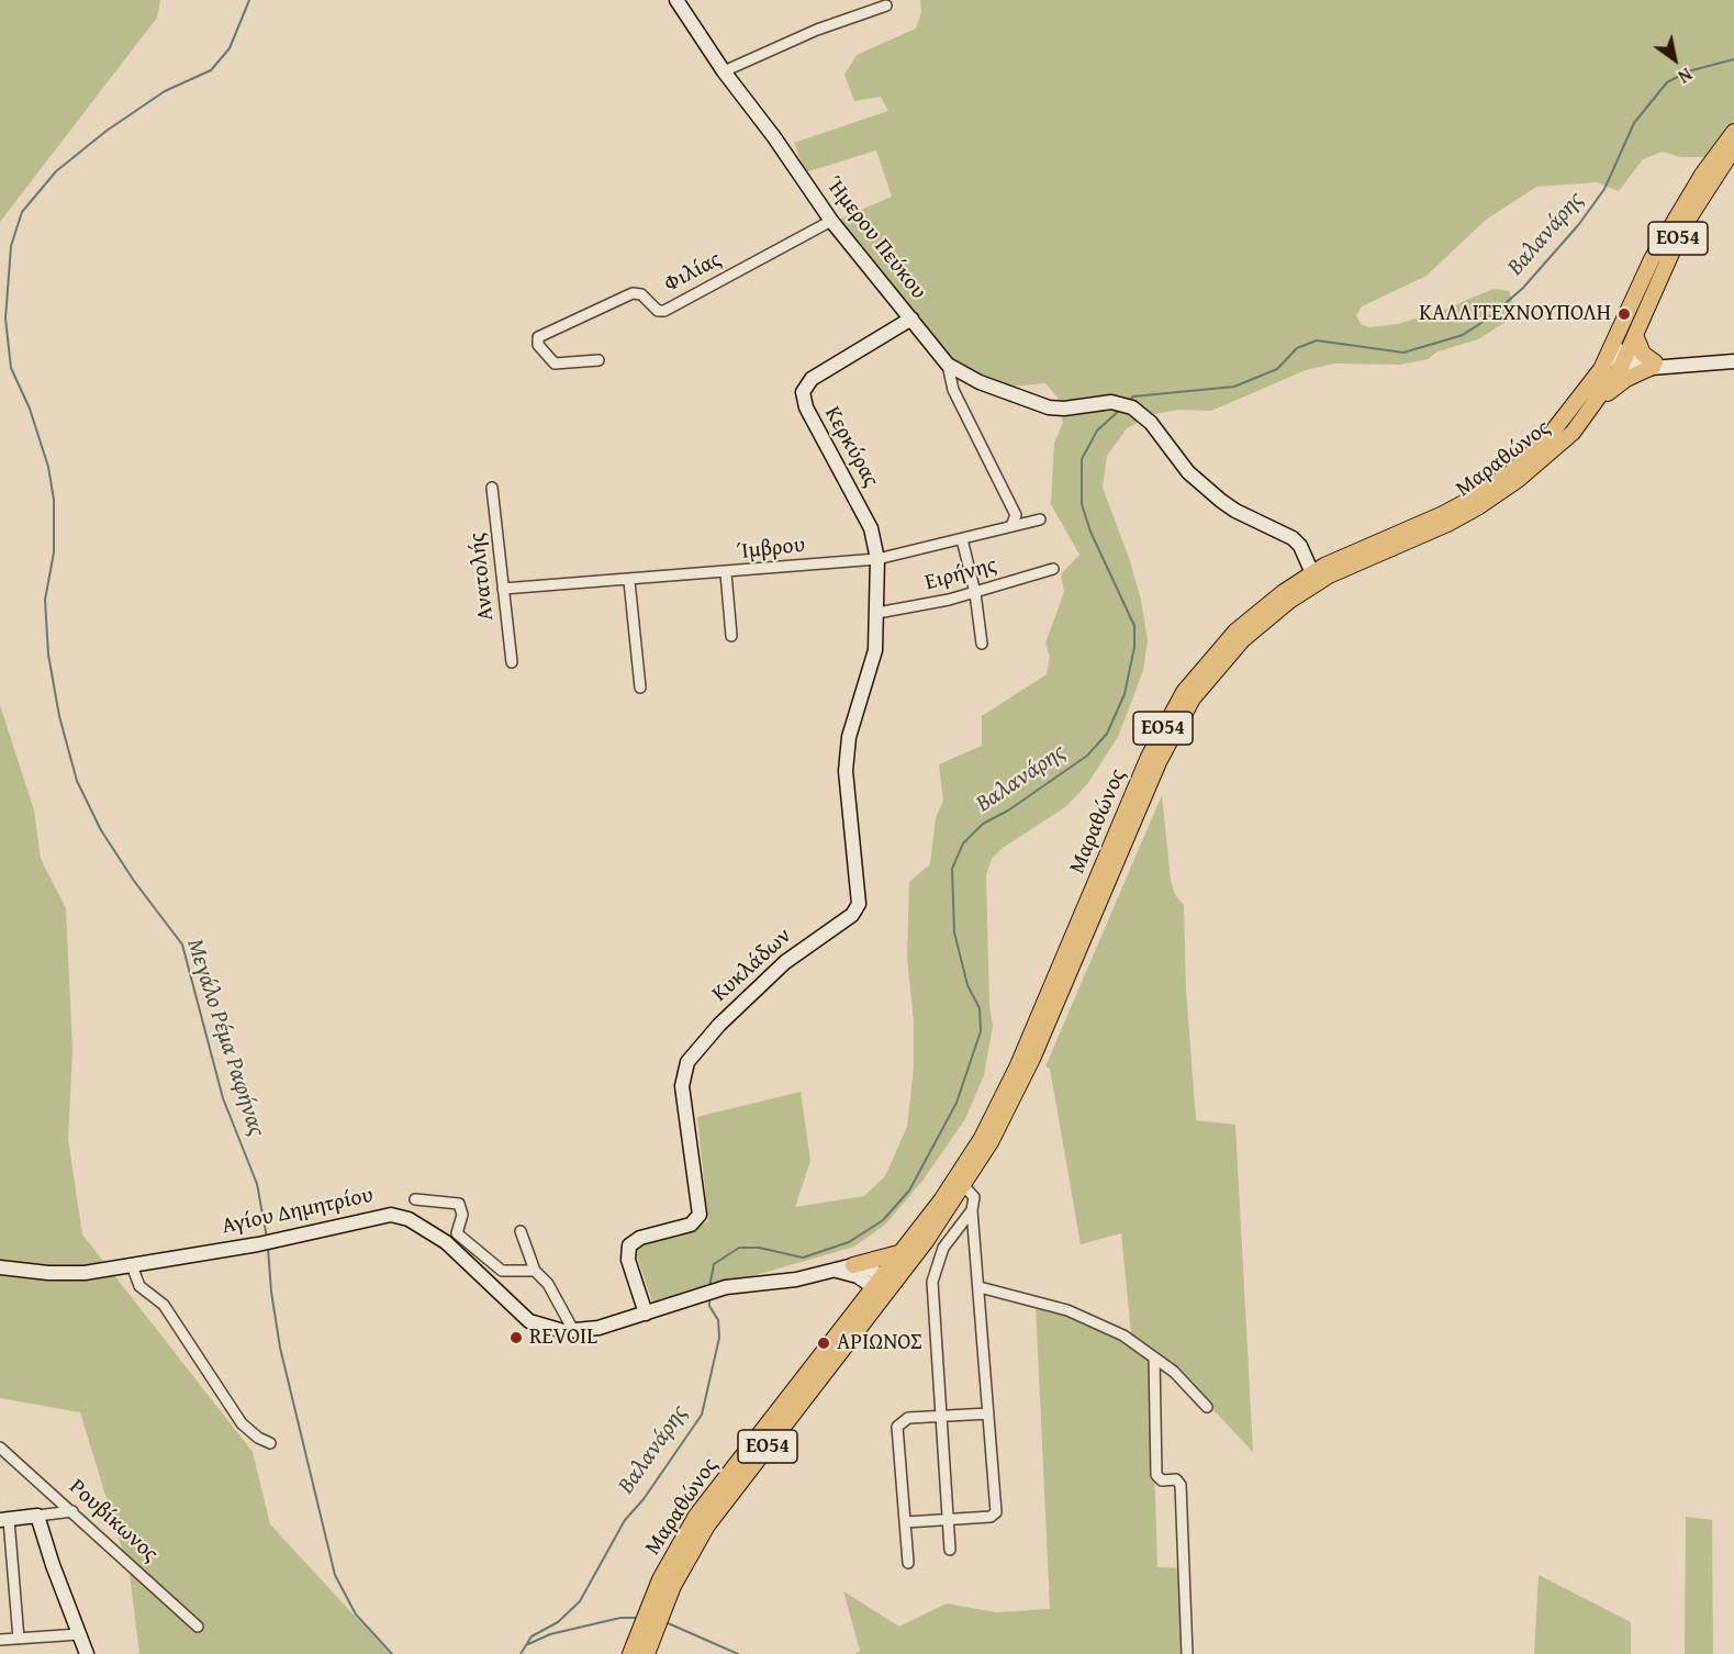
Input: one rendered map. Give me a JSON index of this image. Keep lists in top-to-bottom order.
{
  "streets": {
    "main road": ["ΕΟ54", "Μαραθώνος"],
    "street": [
      "Ήμερου Πεύκου",
      "Φιλίας",
      "Κερκύρας",
      "Ίμβρου",
      "Ειρήνης",
      "Ανατολής",
      "Κυκλάδων",
      "Αγίου Δημητρίου",
      "Ρουβίκωνος"
    ]
  },
  "crossings": [
    ["Ήμερου Πεύκου", "Φιλίας"],
    ["Ήμερου Πεύκου", "Κερκύρας"],
    ["Ήμερου Πεύκου", "Μαραθώνος"],
    ["Κερκύρας", "Ίμβρου"],
    ["Κερκύρας", "Ειρήνης"],
    ["Κερκύρας", "Κυκλάδων"],
    ["Μαραθώνος", "Αγίου Δημητρίου"],
    ["Ίμβρου", "Ανατολής"],
    ["Ειρήνης", "Κυκλάδων"],
    ["Κυκλάδων", "Αγίου Δημητρίου"]
  ],
  "water": ["Βαλανάρης", "Μεγάλο Ρέμα Ραφήνας"],
  "places": ["ΚΑΛΛΙΤΕΧΝΟΥΠΟΛΗ", "REVOIL", "ΑΡΙΩΝΟΣ"],
  "north": "bottom right"
}
